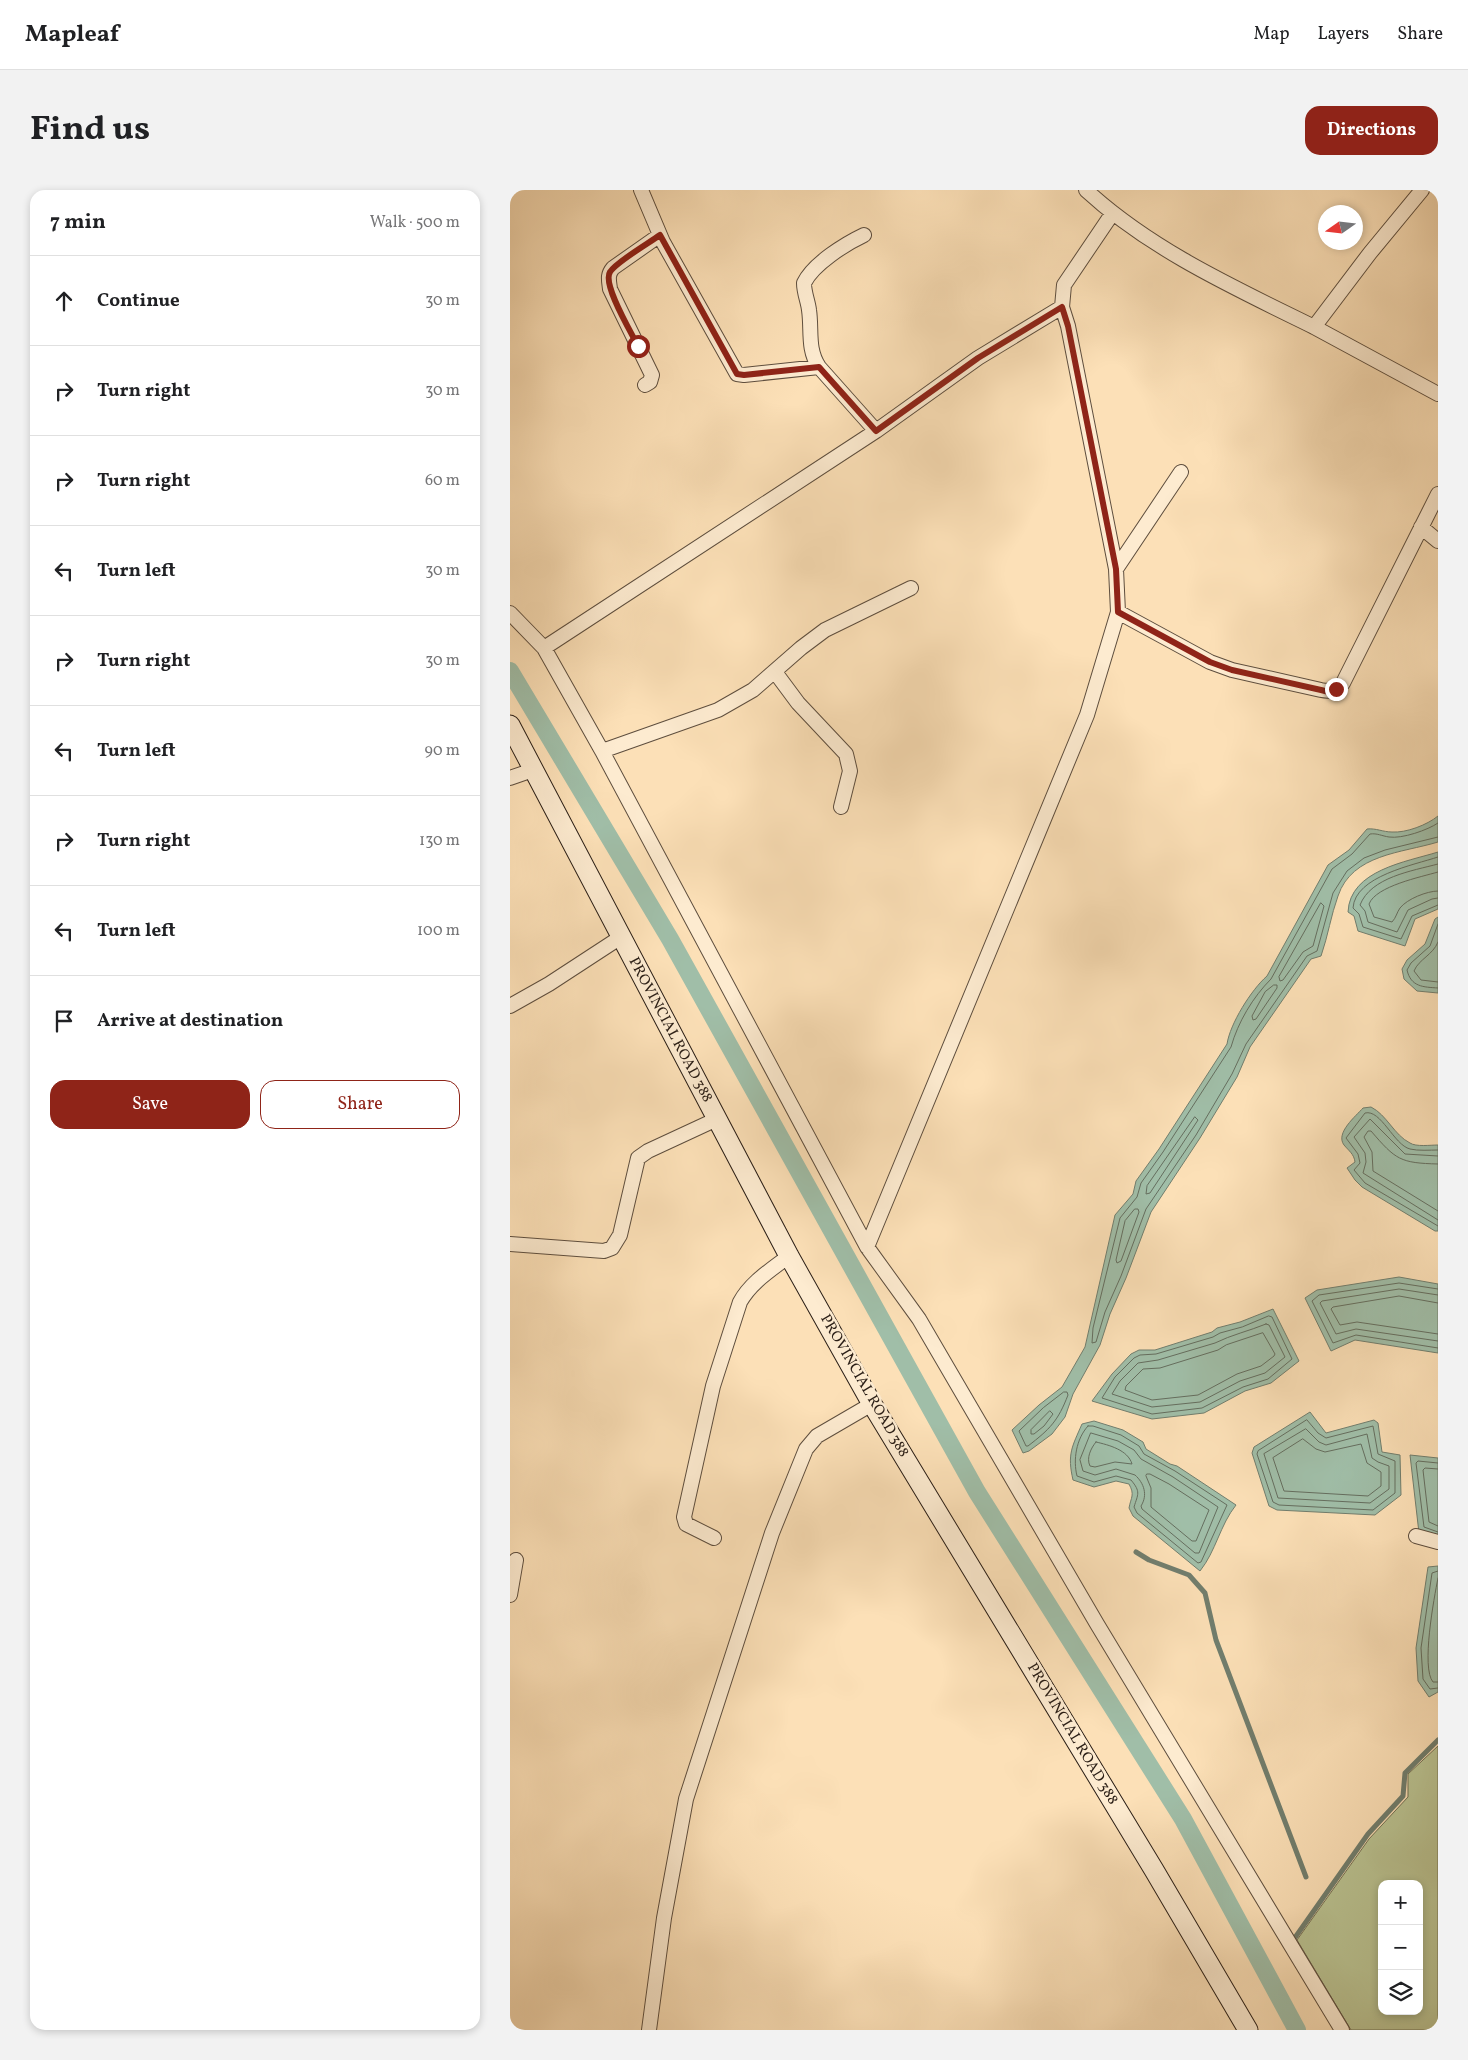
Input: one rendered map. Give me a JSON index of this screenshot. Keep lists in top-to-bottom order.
{
  "streets": {
    "main road": ["PROVINCIAL ROAD 388"]
  },
  "north": "left",
  "page": {
    "header": "Mapleaf",
    "nav": ["Map", "Layers", "Share"],
    "title": "Find us",
    "buttons": [
      "Directions",
      ["Save", "Share"]
    ],
    "heading": ["7 min", "Walk · 500 m"],
    "list": [
      ["Continue", "30 m"],
      ["Turn right", "30 m"],
      ["Turn right", "60 m"],
      ["Turn left", "30 m"],
      ["Turn right", "30 m"],
      ["Turn left", "90 m"],
      ["Turn right", "130 m"],
      ["Turn left", "100 m"],
      "Arrive at destination"
    ],
    "map_buttons": ["+", "−"]
  }
}
